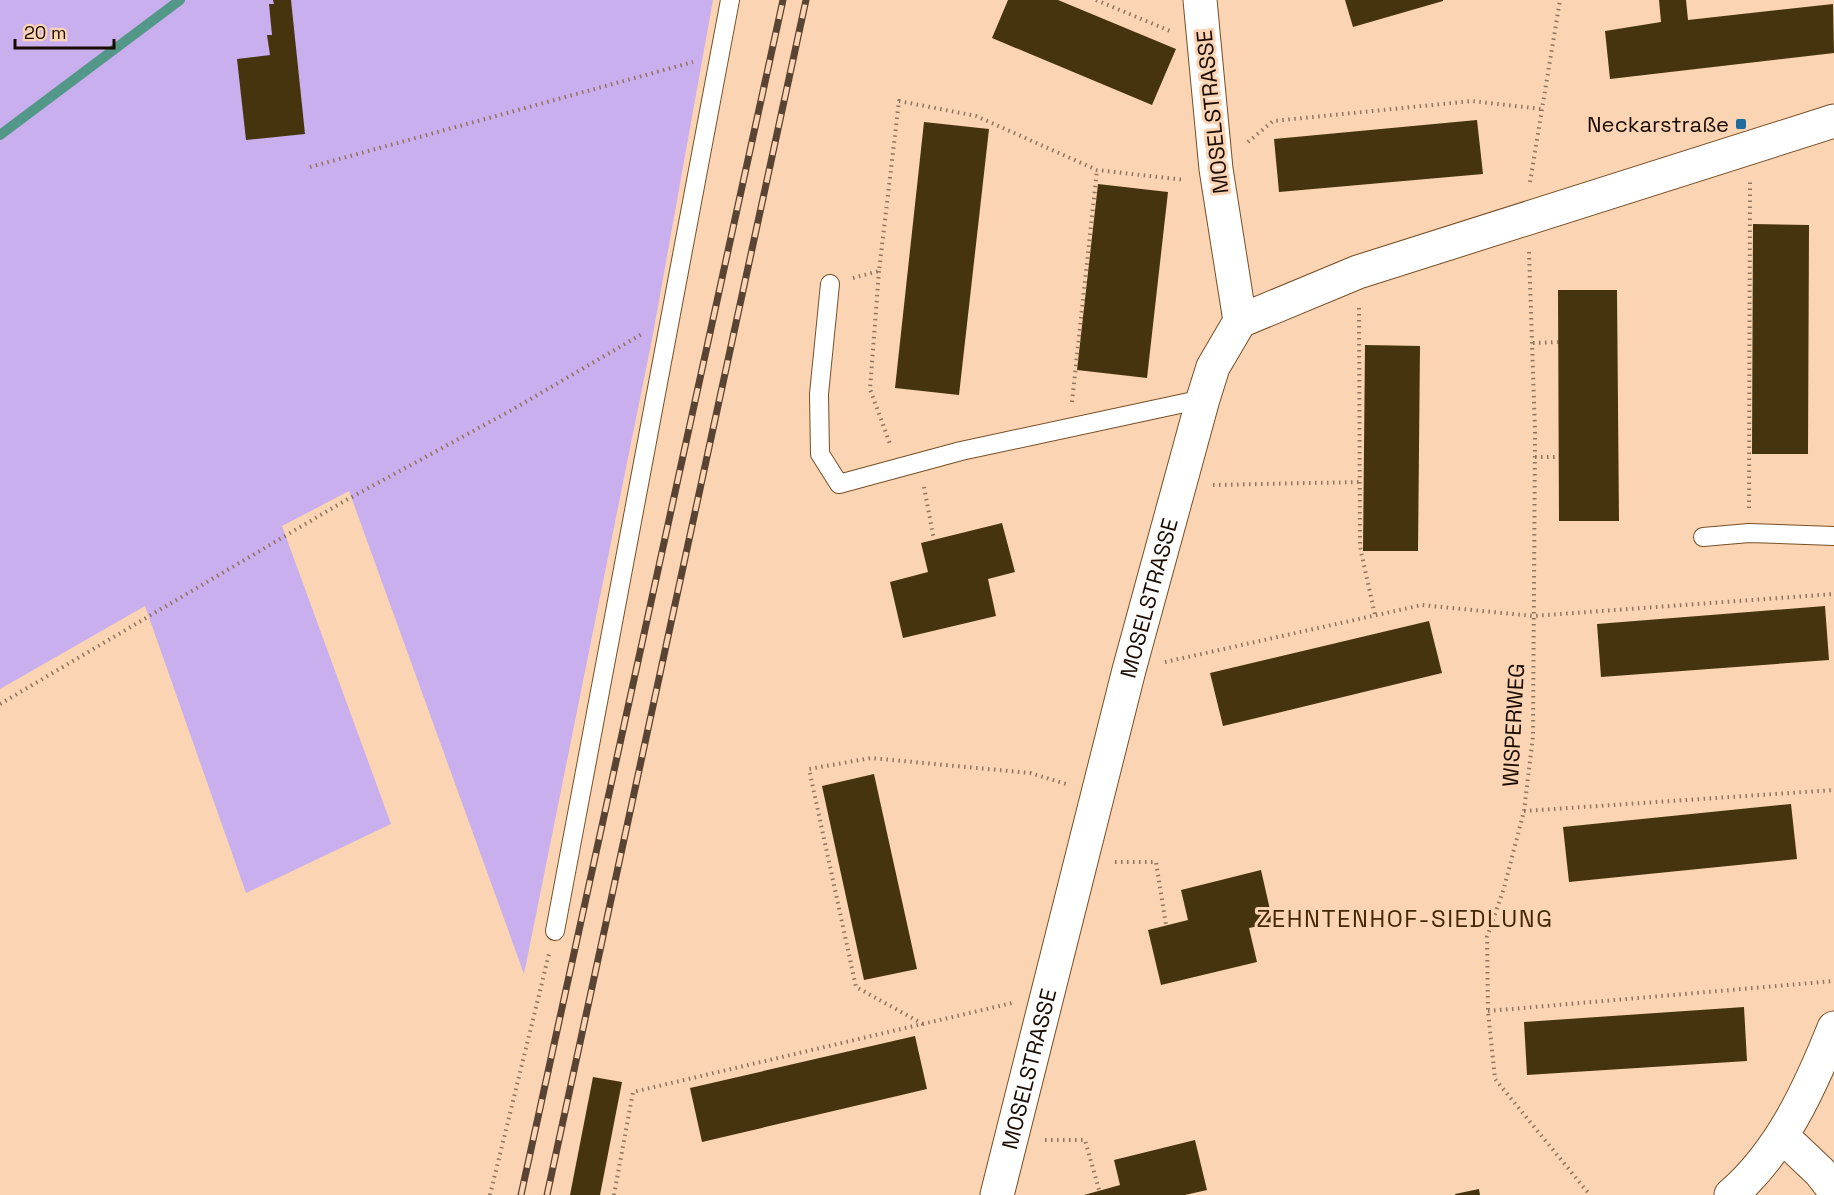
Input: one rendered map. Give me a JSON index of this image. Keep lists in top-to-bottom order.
{
  "streets": {
    "street": ["MOSELSTRASSE"],
    "path": ["WISPERWEG"]
  },
  "districts": ["ZEHNTENHOF-SIEDLUNG"],
  "places": {
    "transit": ["Neckarstraße"]
  },
  "scale_bar": "20 m"
}
